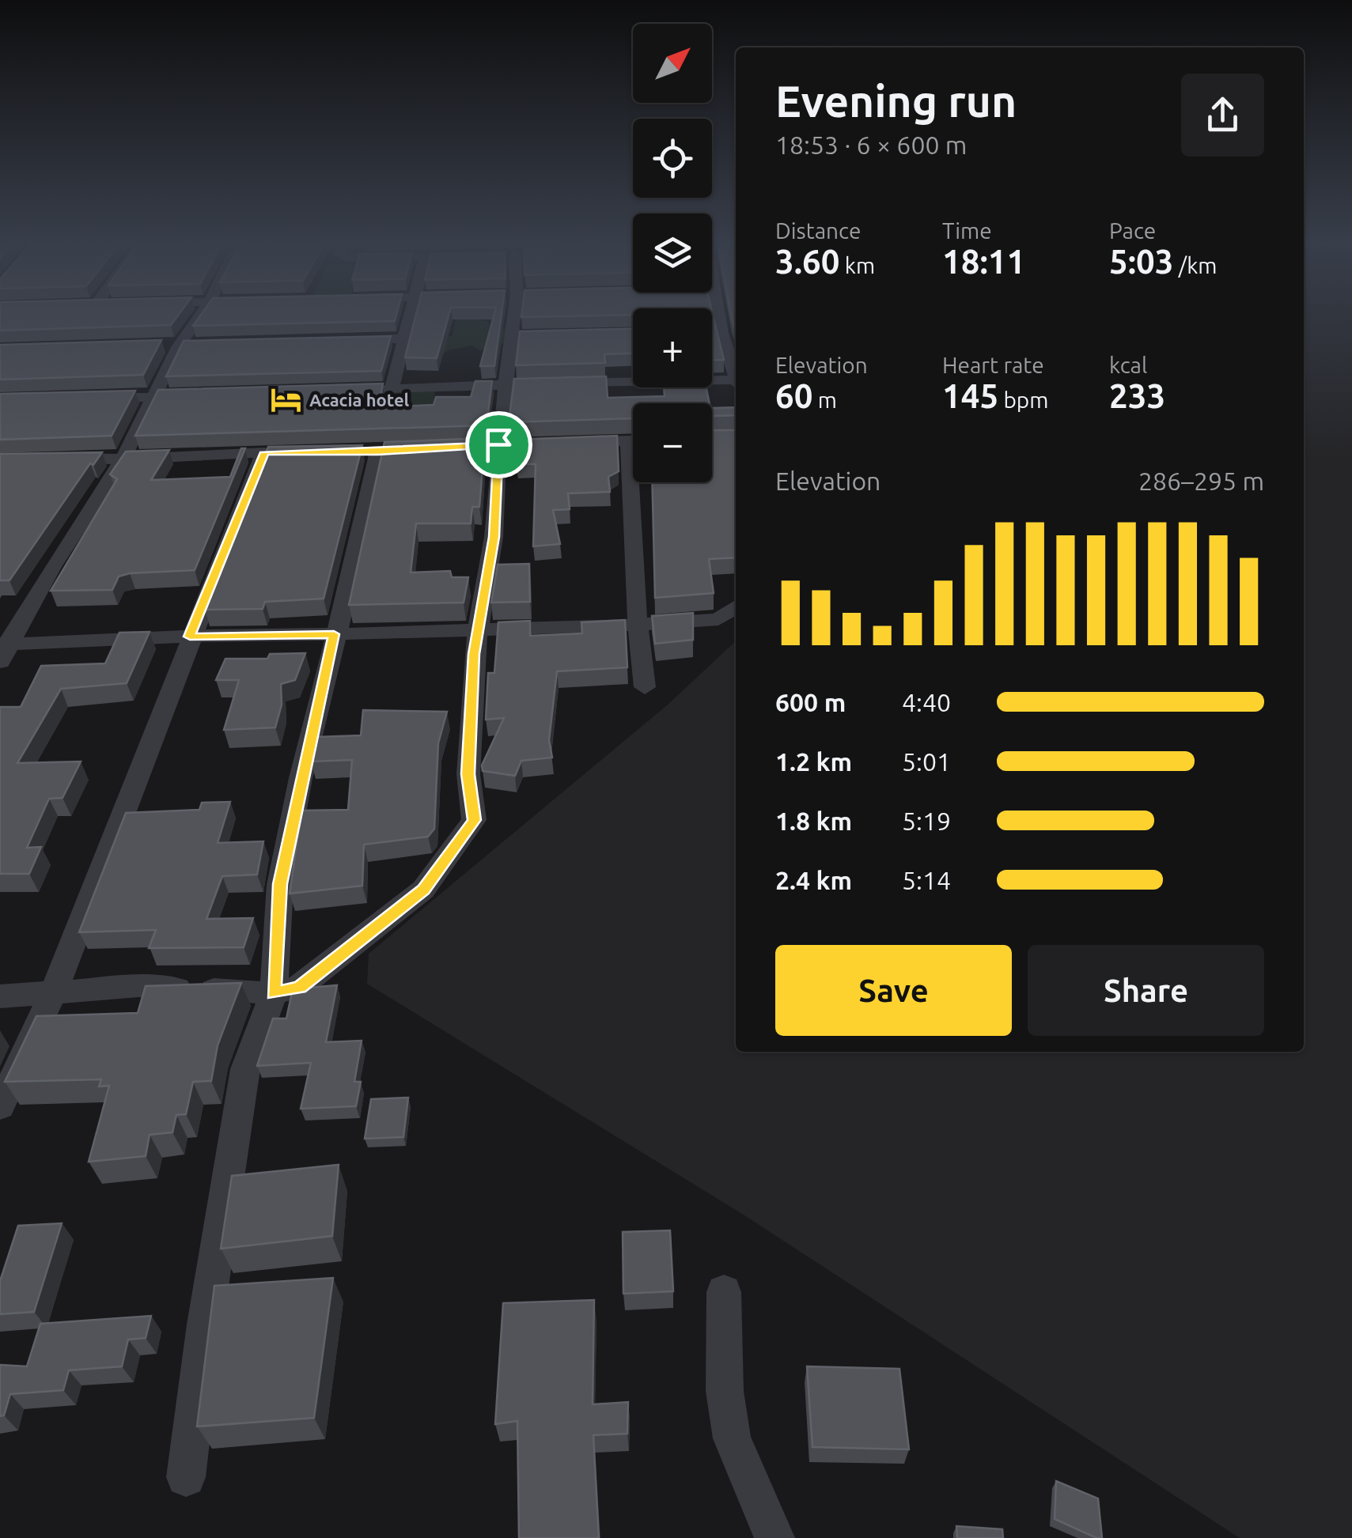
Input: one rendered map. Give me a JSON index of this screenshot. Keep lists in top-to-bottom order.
{
  "places": {
    "hotel": ["Acacia hotel"]
  },
  "north": "top right",
  "page": {
    "map_buttons": ["+", "−"],
    "heading": ["Evening run", "18:53 · 6 × 600 m"],
    "stats": [
      ["Distance", "3.60 km"],
      ["Time", "18:11"],
      ["Pace", "5:03 /km"],
      ["Elevation", "60 m"],
      ["Heart rate", "145 bpm"],
      ["kcal", "233"]
    ],
    "chart": ["Elevation", "286–295 m"],
    "list": [
      {
        "name": "600 m",
        "note": "4:40"
      },
      {
        "name": "1.2 km",
        "note": "5:01"
      },
      {
        "name": "1.8 km",
        "note": "5:19"
      },
      {
        "name": "2.4 km",
        "note": "5:14"
      }
    ],
    "buttons": ["Save", "Share"]
  }
}
